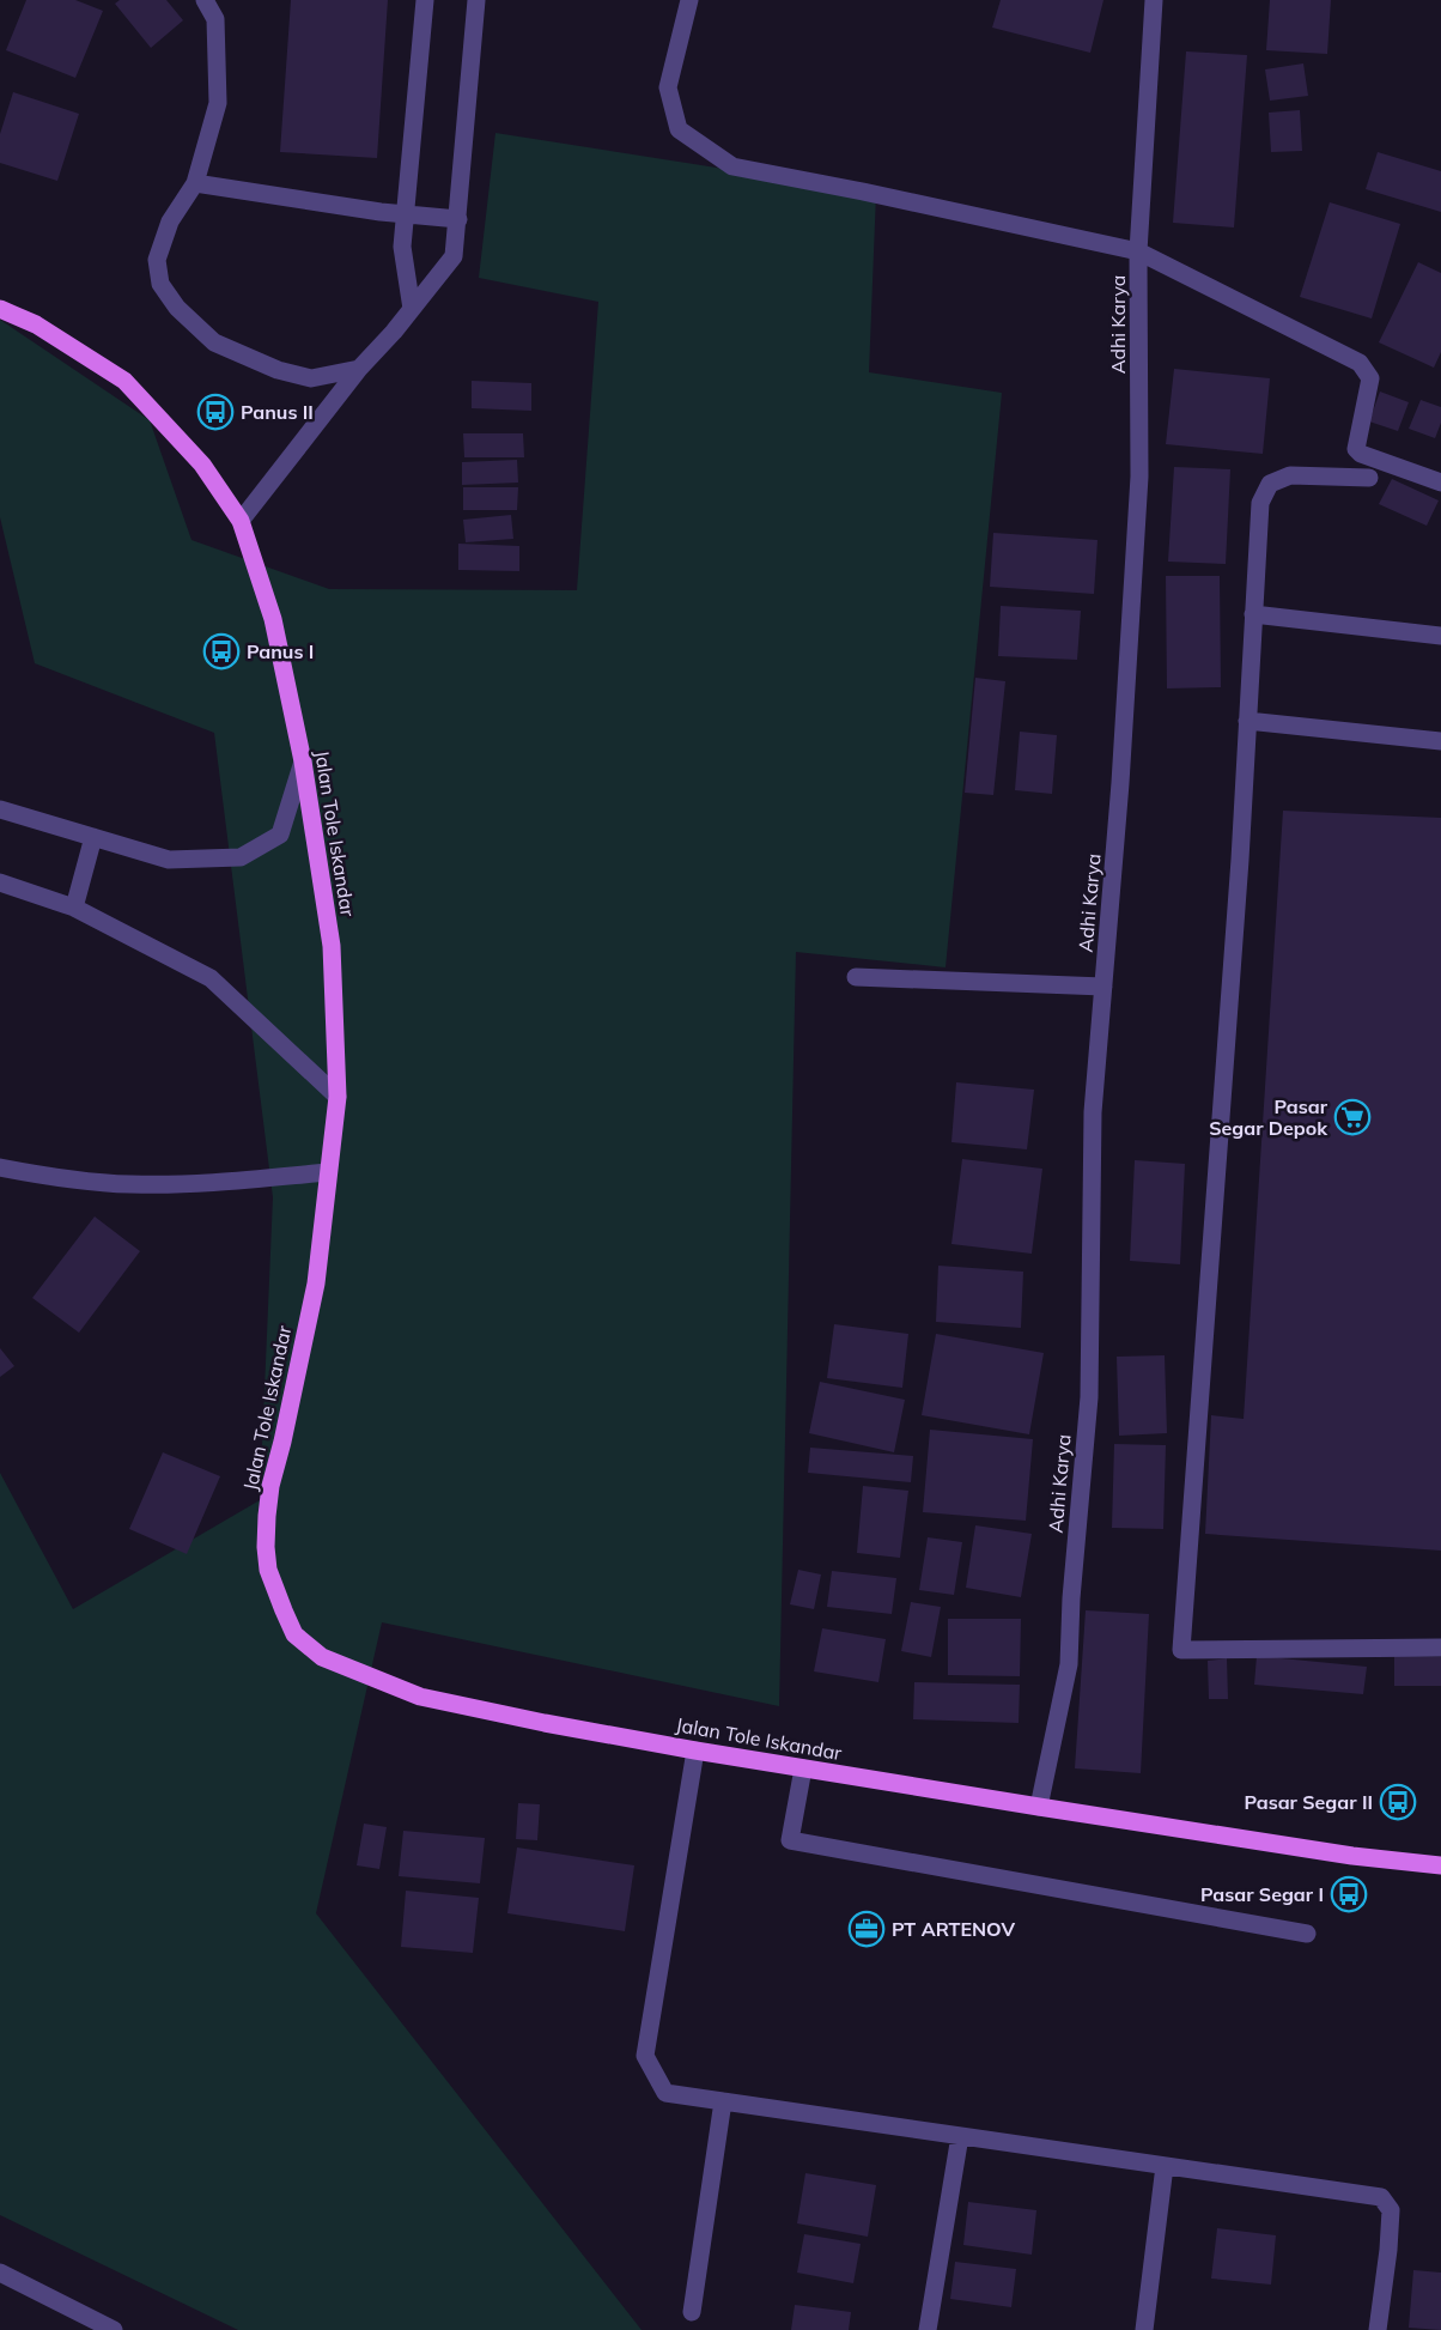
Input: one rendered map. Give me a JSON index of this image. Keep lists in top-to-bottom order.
{
  "streets": {
    "main road": ["Jalan Tole Iskandar"],
    "street": ["Adhi Karya"]
  },
  "crossings": [
    ["Adhi Karya", "Jalan Tole Iskandar"]
  ],
  "places": {
    "bus stop": [
      "Panus II",
      "Panus I",
      "Pasar Segar II",
      "Pasar Segar I"
    ],
    "supermarket": ["Pasar Segar Depok"],
    "office": ["PT ARTENOV"]
  }
}
